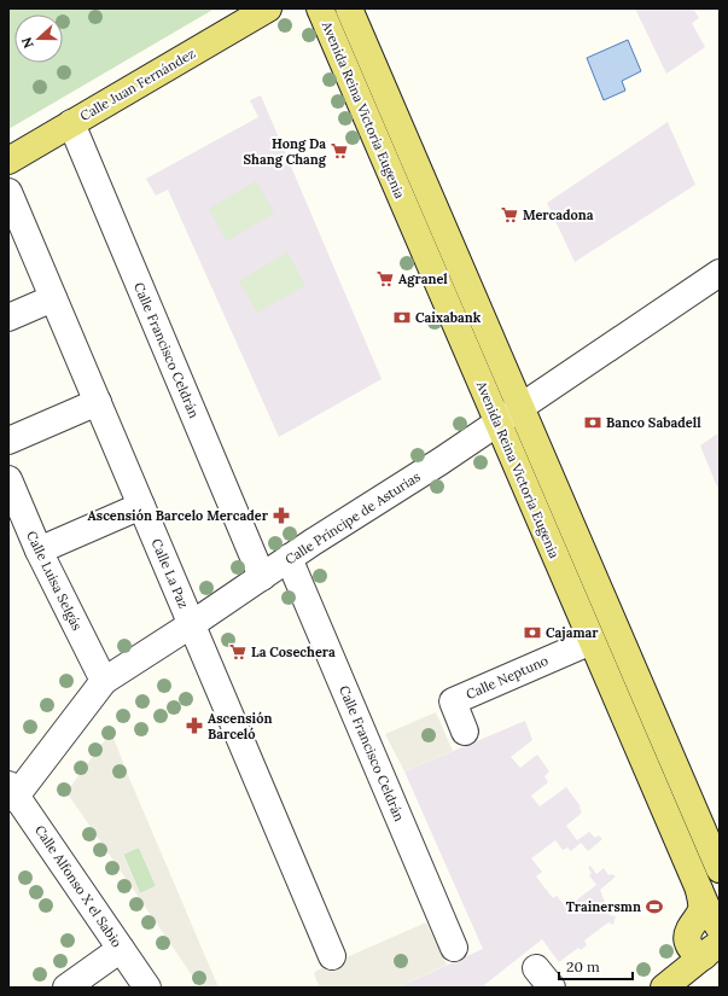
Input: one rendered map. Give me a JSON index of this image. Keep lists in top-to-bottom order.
{
  "streets": {
    "main road": ["Calle Juan Fernández", "Avenida Reina Victoria Eugenia"],
    "street": [
      "Calle Francisco Celdrán",
      "Calle Príncipe de Asturias",
      "Calle La Paz",
      "Calle Luisa Selgás",
      "Calle Neptuno",
      "Calle Alfonso X el Sabio"
    ]
  },
  "crossings": [
    ["Calle Juan Fernández", "Calle Francisco Celdrán"],
    ["Avenida Reina Victoria Eugenia", "Calle Príncipe de Asturias"],
    ["Avenida Reina Victoria Eugenia", "Calle Neptuno"],
    ["Calle Francisco Celdrán", "Calle Príncipe de Asturias"],
    ["Calle Príncipe de Asturias", "Calle La Paz"],
    ["Calle Príncipe de Asturias", "Calle Luisa Selgás"],
    ["Calle Príncipe de Asturias", "Calle Alfonso X el Sabio"]
  ],
  "places": {
    "supermarket": [
      "Hong Da Shang Chang",
      "Mercadona",
      "Agranel",
      "La Cosechera"
    ],
    "bank": ["Caixabank", "Banco Sabadell", "Cajamar"],
    "pharmacy": ["Ascensión Barcelo Mercader", "Ascensión Barceló"],
    "sports": ["Trainersmn"]
  },
  "scale_bar": "20 m",
  "north": "left"
}
